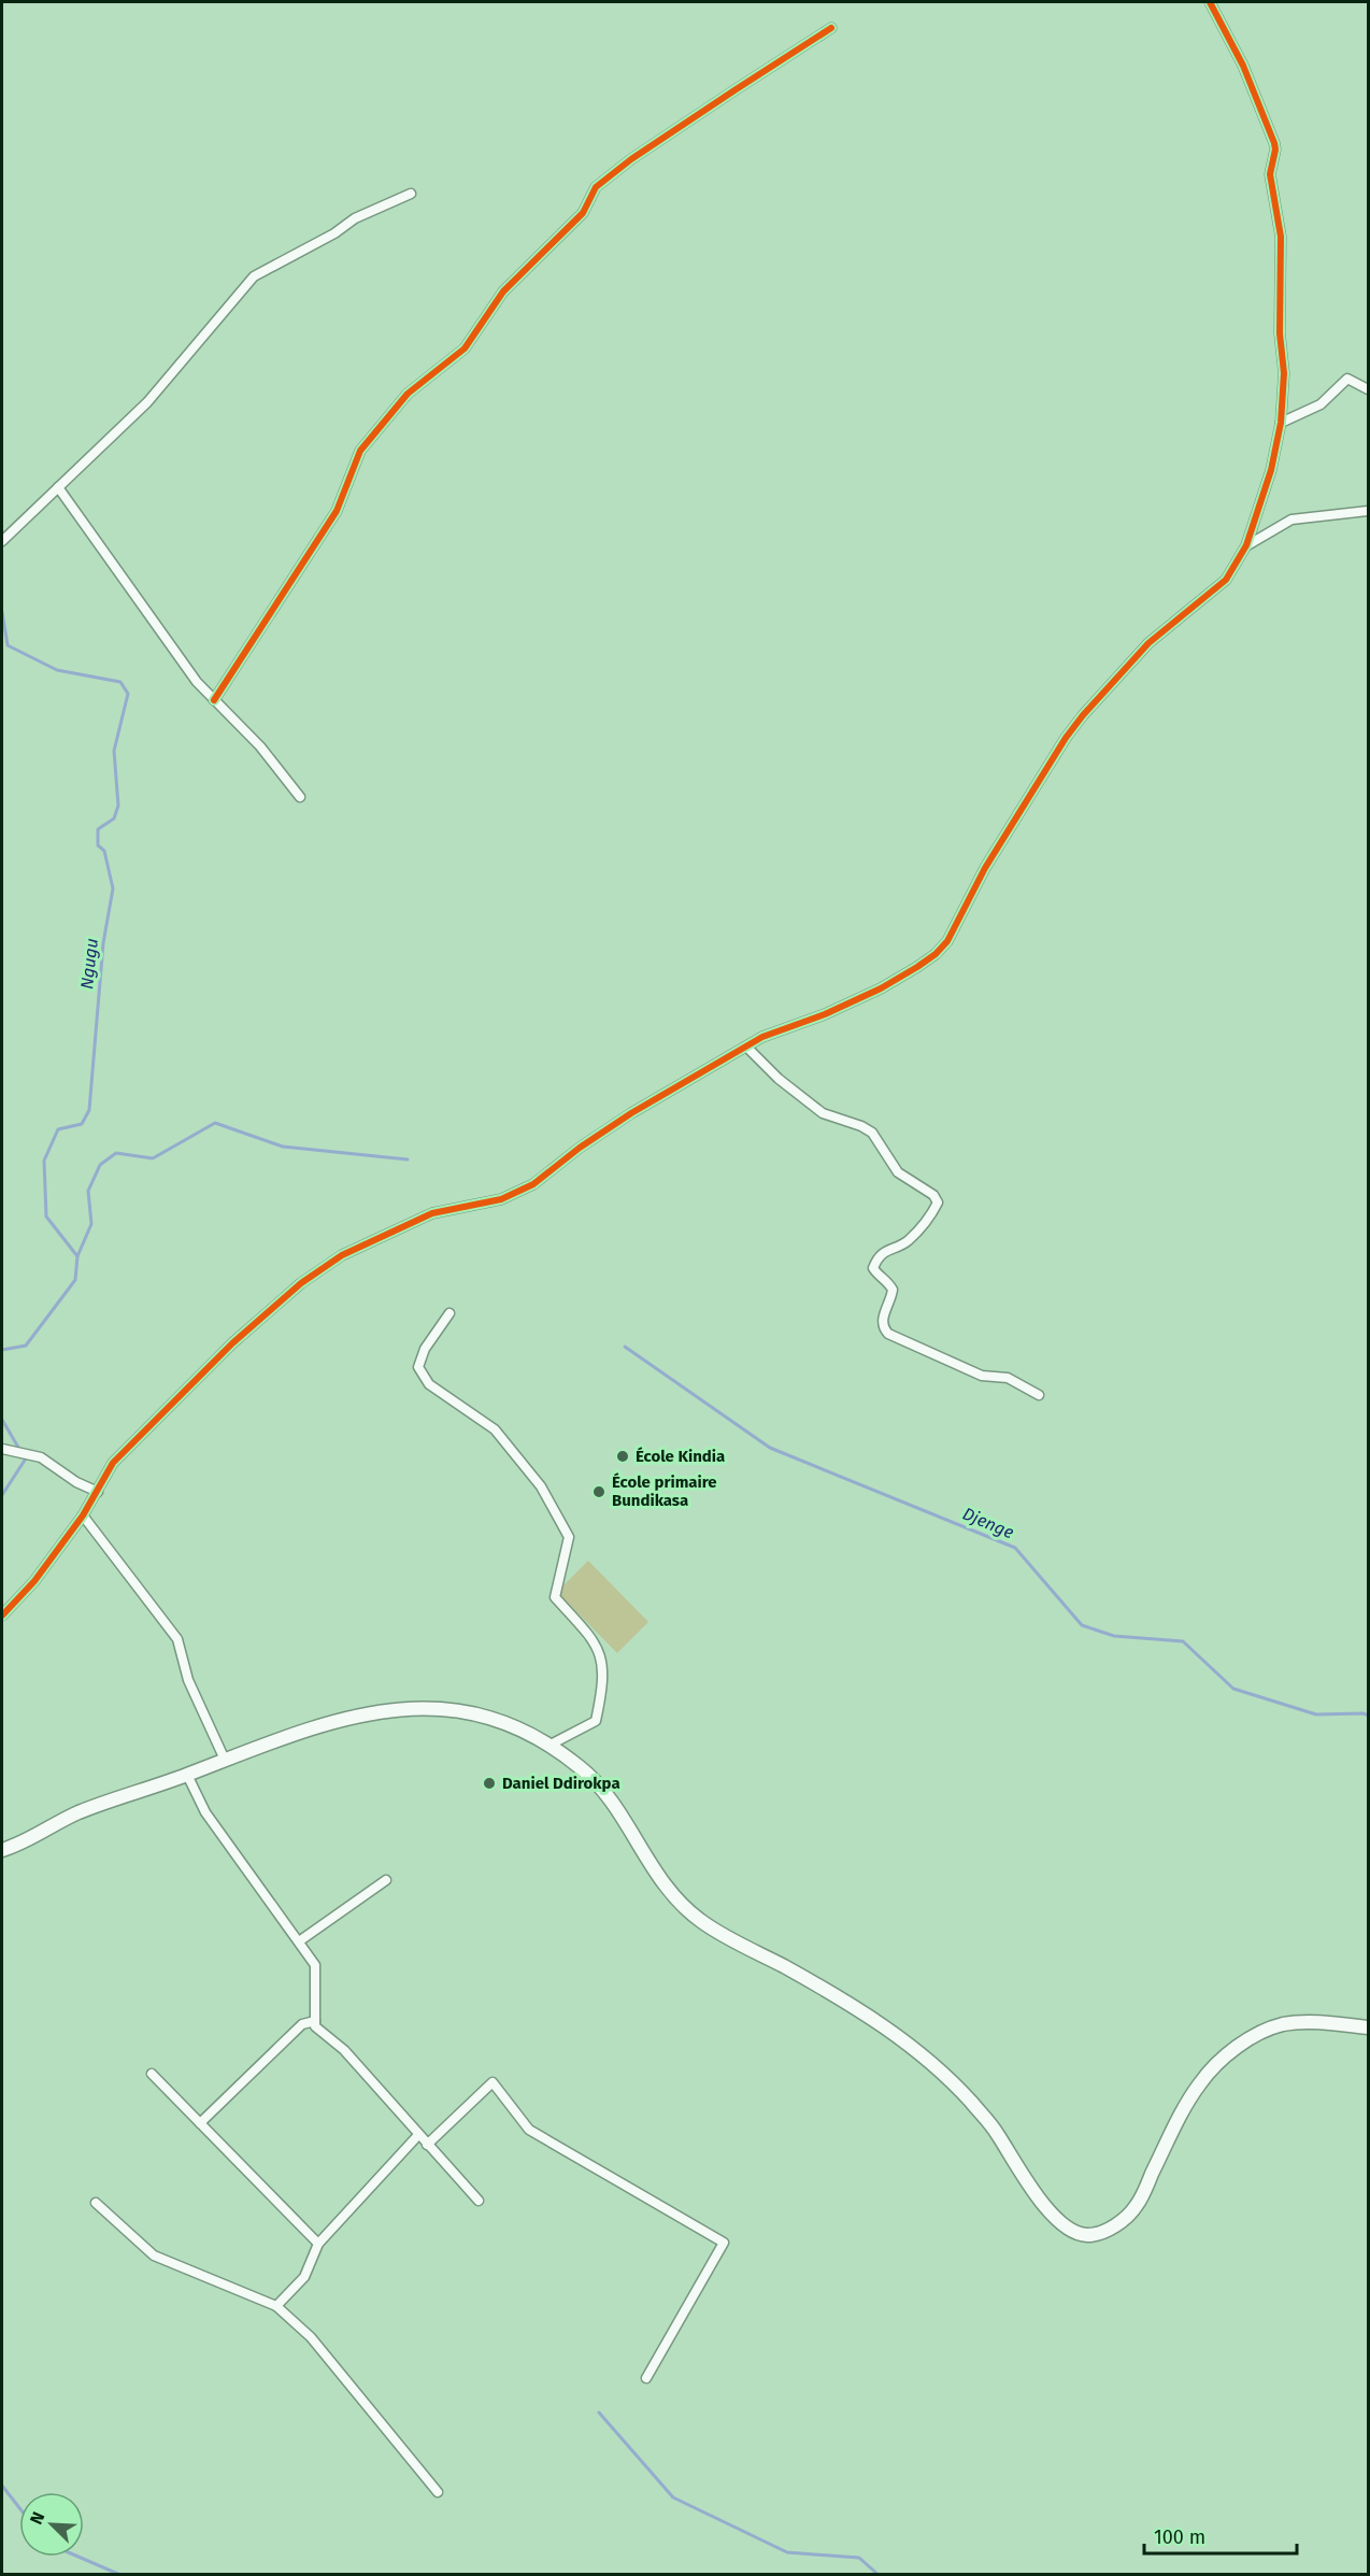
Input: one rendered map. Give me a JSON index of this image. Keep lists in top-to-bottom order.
{
  "water": ["Ngugu", "Djenge"],
  "places": ["École Kindia", "École primaire Bundikasa", "Daniel Ddirokpa"],
  "scale_bar": "100 m",
  "north": "top left"
}
